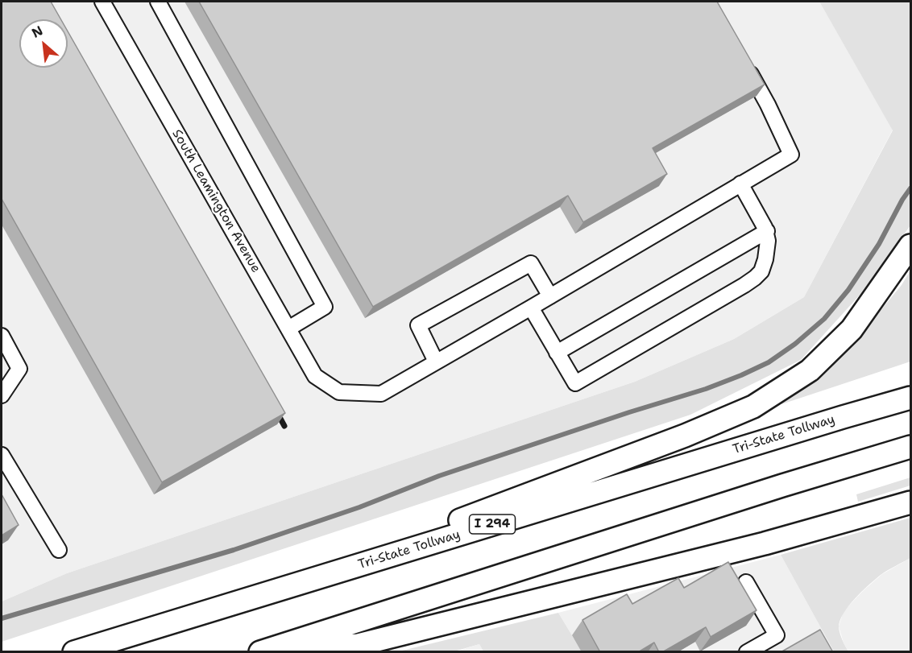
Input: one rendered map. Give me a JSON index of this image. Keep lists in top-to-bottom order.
{
  "streets": {
    "highway": ["Tri-State Tollway", "I 294"],
    "street": ["South Leamington Avenue"]
  },
  "north": "top left"
}
